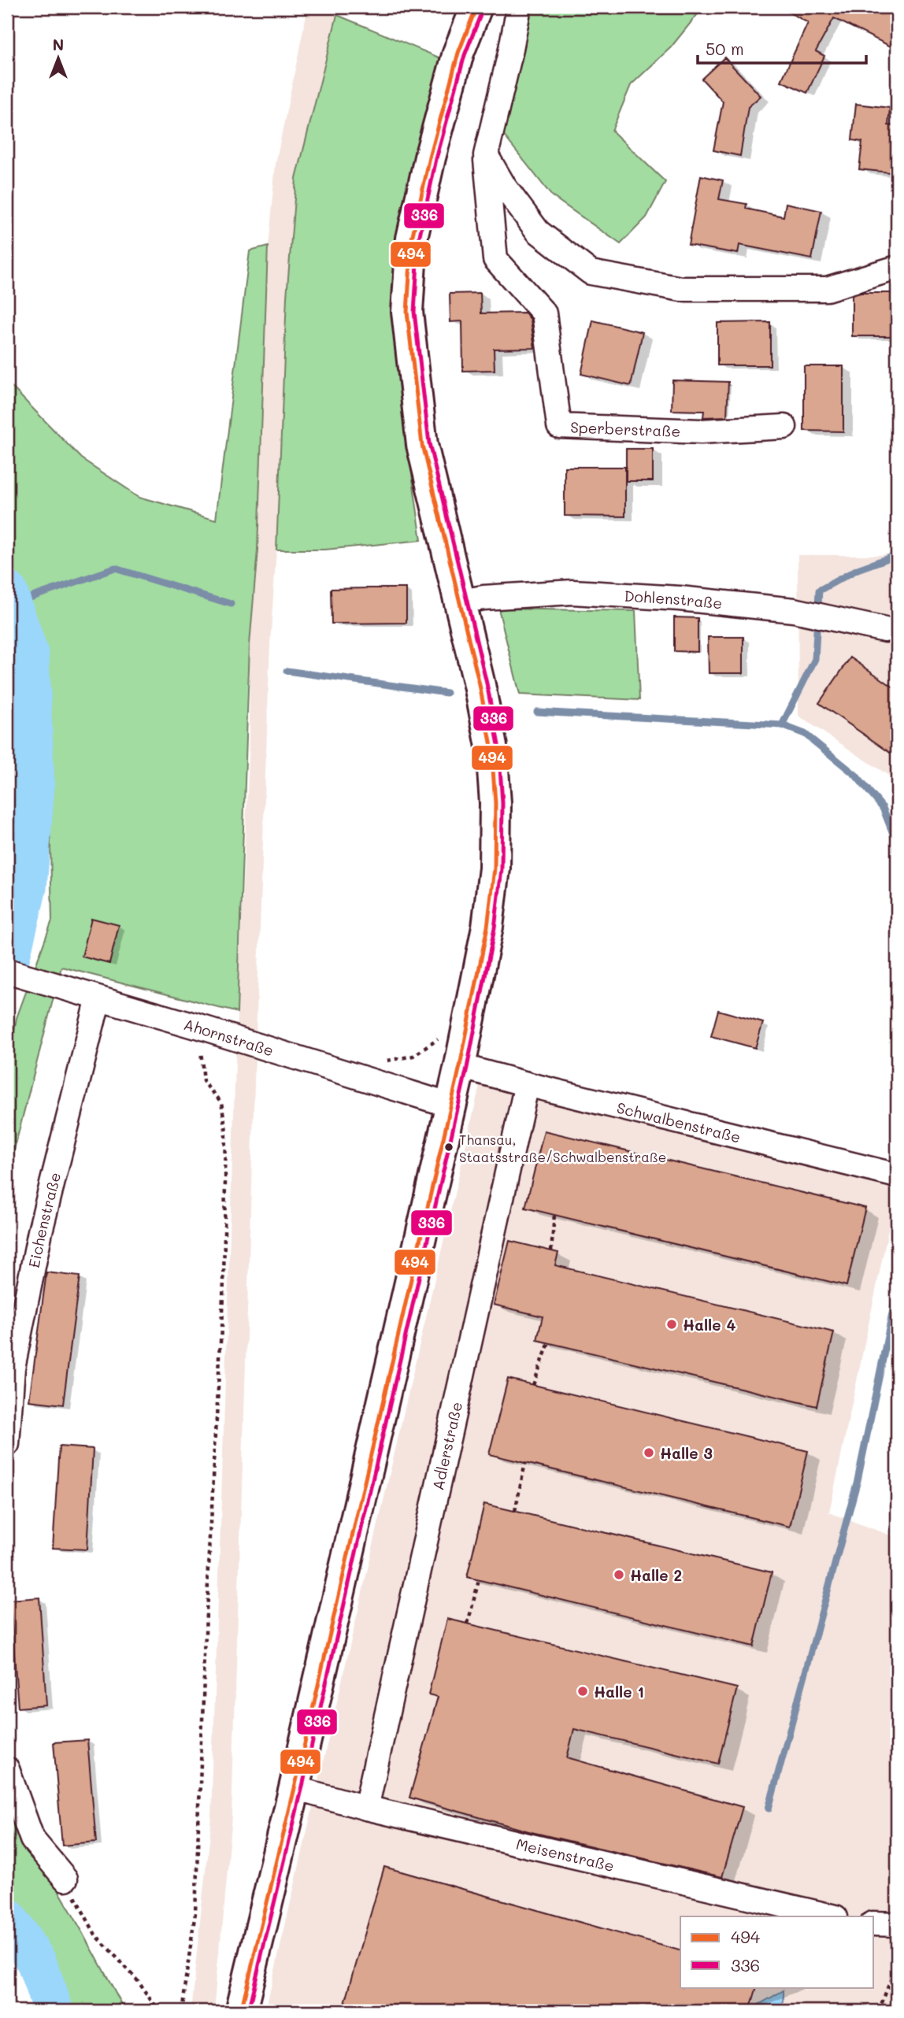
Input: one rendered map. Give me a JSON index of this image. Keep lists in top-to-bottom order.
{
  "streets": {
    "street": [
      "Sperberstraße",
      "Dohlenstraße",
      "Ahornstraße",
      "Schwalbenstraße",
      "Eichenstraße",
      "Adlerstraße",
      "Meisenstraße"
    ]
  },
  "crossings": [
    ["Ahornstraße", "Eichenstraße"],
    ["Schwalbenstraße", "Adlerstraße"],
    ["Adlerstraße", "Meisenstraße"]
  ],
  "places": [
    "Thansau, Staatsstraße/Schwalbenstraße",
    "Halle 4",
    "Halle 3",
    "Halle 2",
    "Halle 1"
  ],
  "lines": ["transit line 494", "transit line 336"],
  "legend": ["494", "336"],
  "scale_bar": "50 m",
  "north": "top"
}
